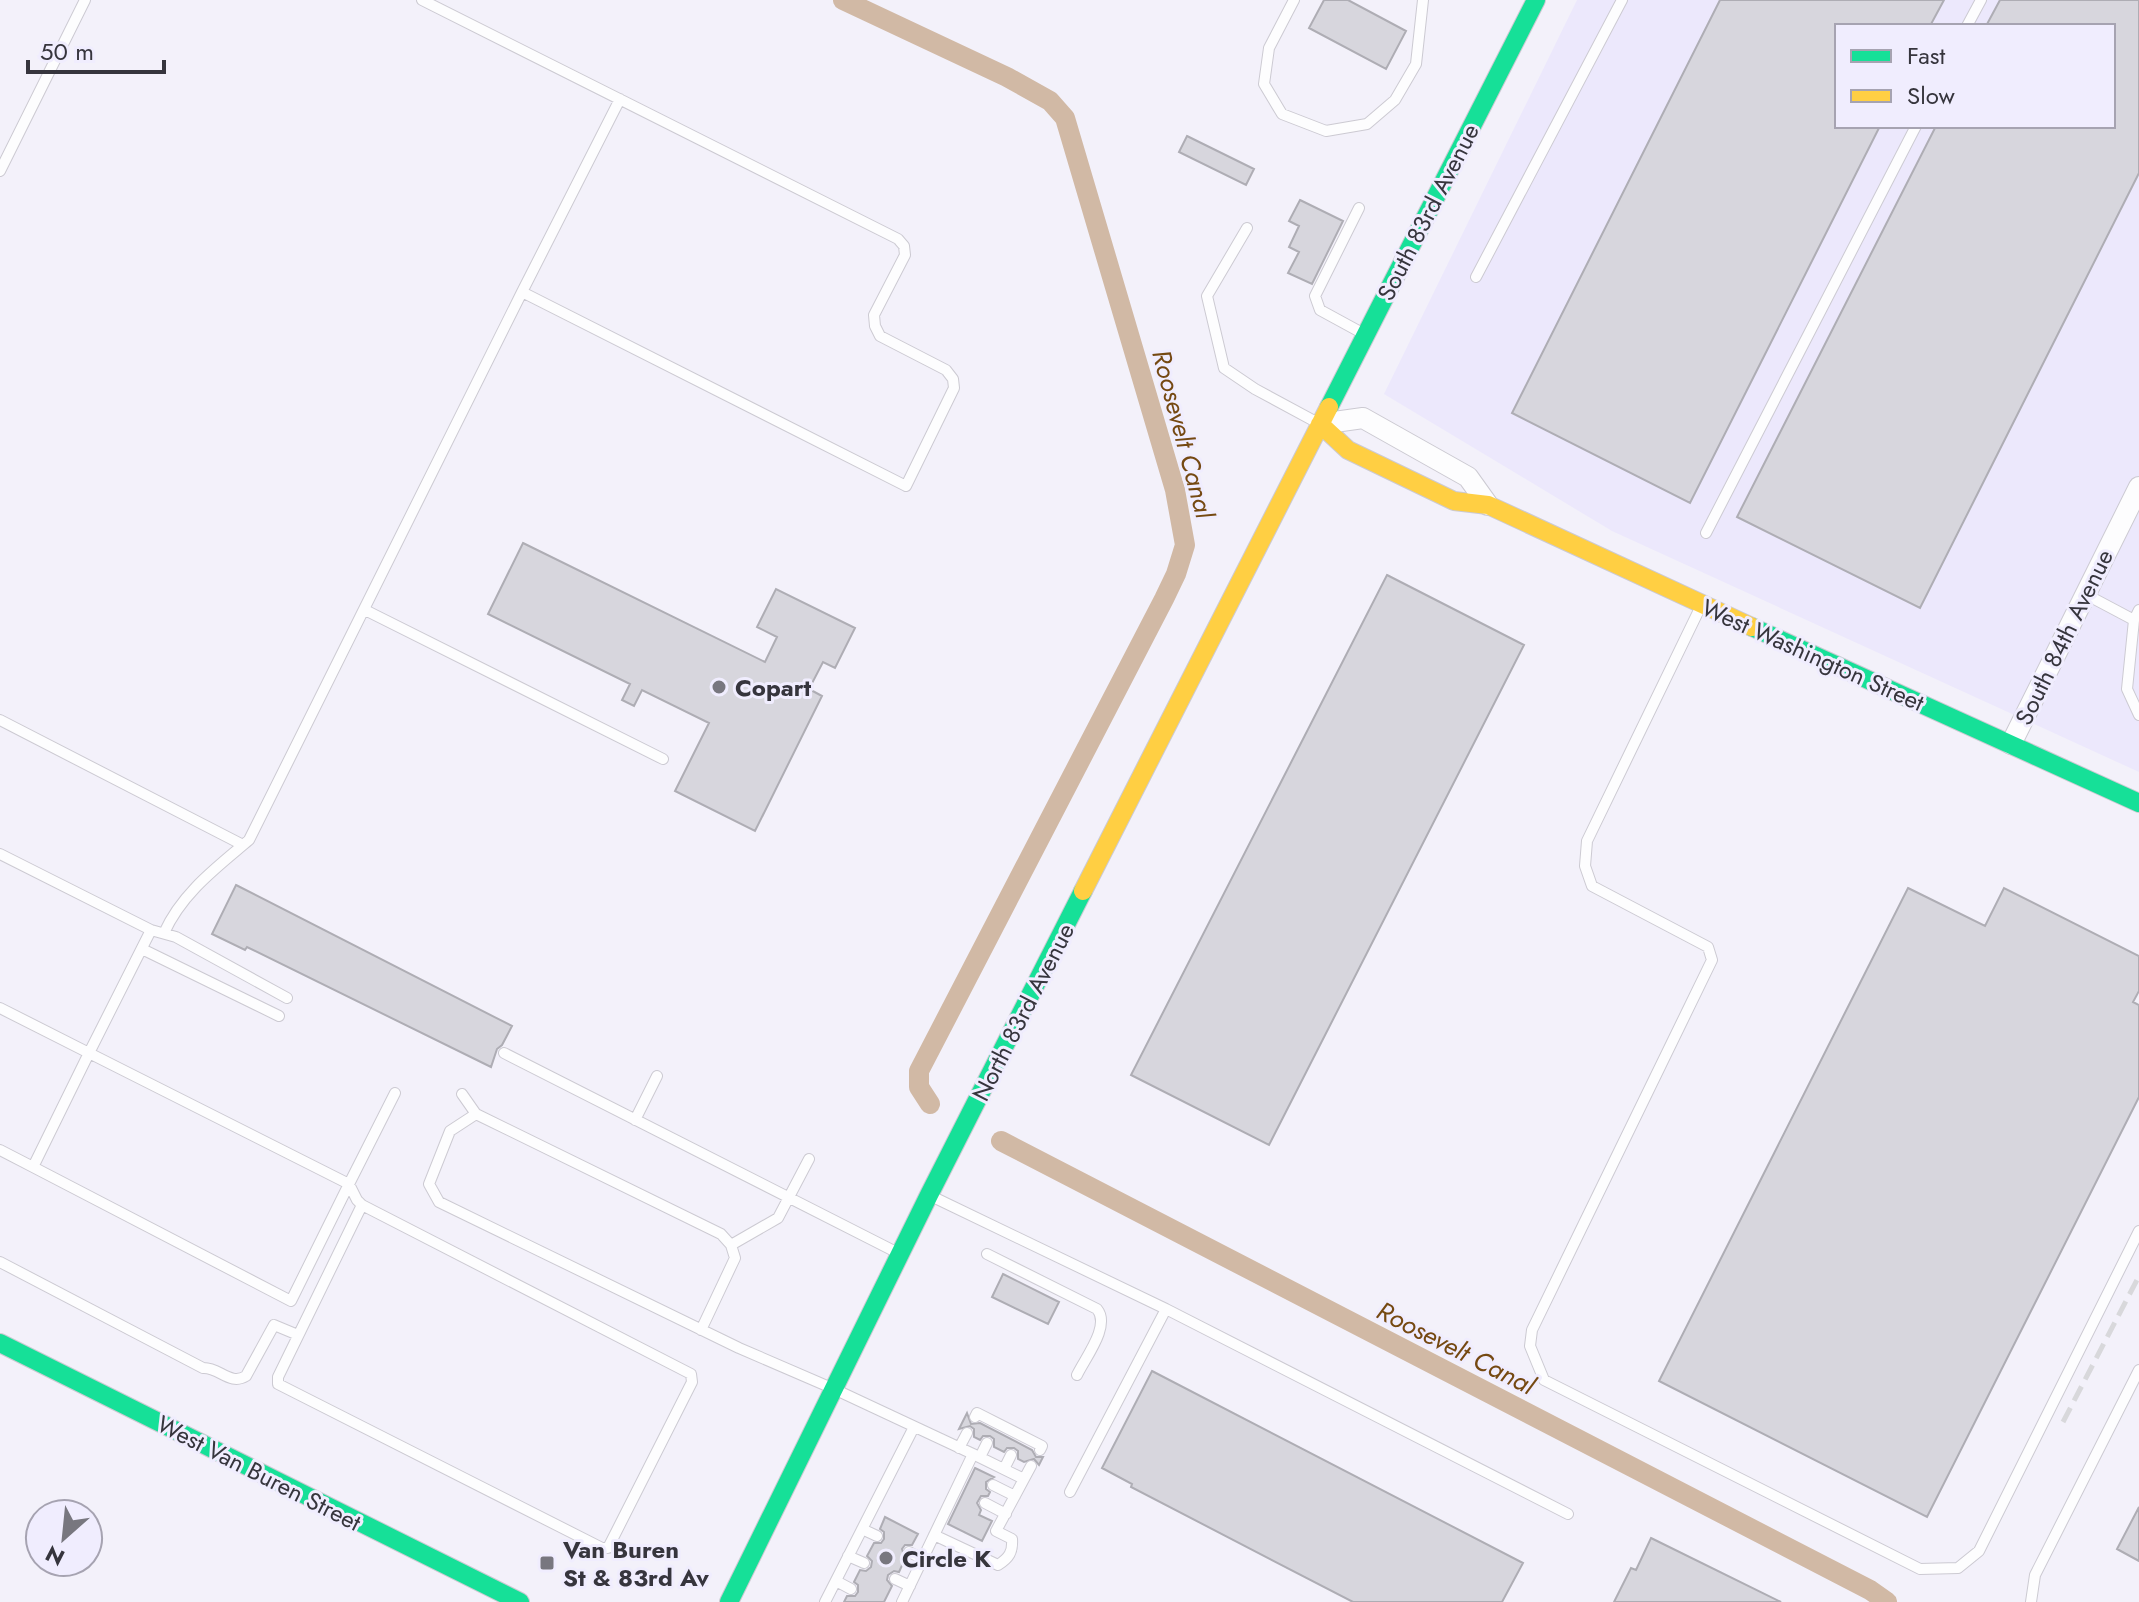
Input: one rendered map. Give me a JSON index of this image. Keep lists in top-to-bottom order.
{
  "streets": {
    "main road": [
      "South 83rd Avenue",
      "West Washington Street",
      "North 83rd Avenue",
      "West Van Buren Street"
    ],
    "street": ["South 84th Avenue"]
  },
  "crossings": [
    ["South 83rd Avenue", "West Washington Street"],
    ["South 83rd Avenue", "North 83rd Avenue"],
    ["South 84th Avenue", "West Washington Street"],
    ["West Washington Street", "North 83rd Avenue"]
  ],
  "water": ["Roosevelt Canal"],
  "places": {
    "other": ["Copart", "Circle K"],
    "transit": ["Van Buren St & 83rd Av"]
  },
  "legend": ["Fast", "Slow"],
  "scale_bar": "50 m",
  "north": "bottom left"
}
